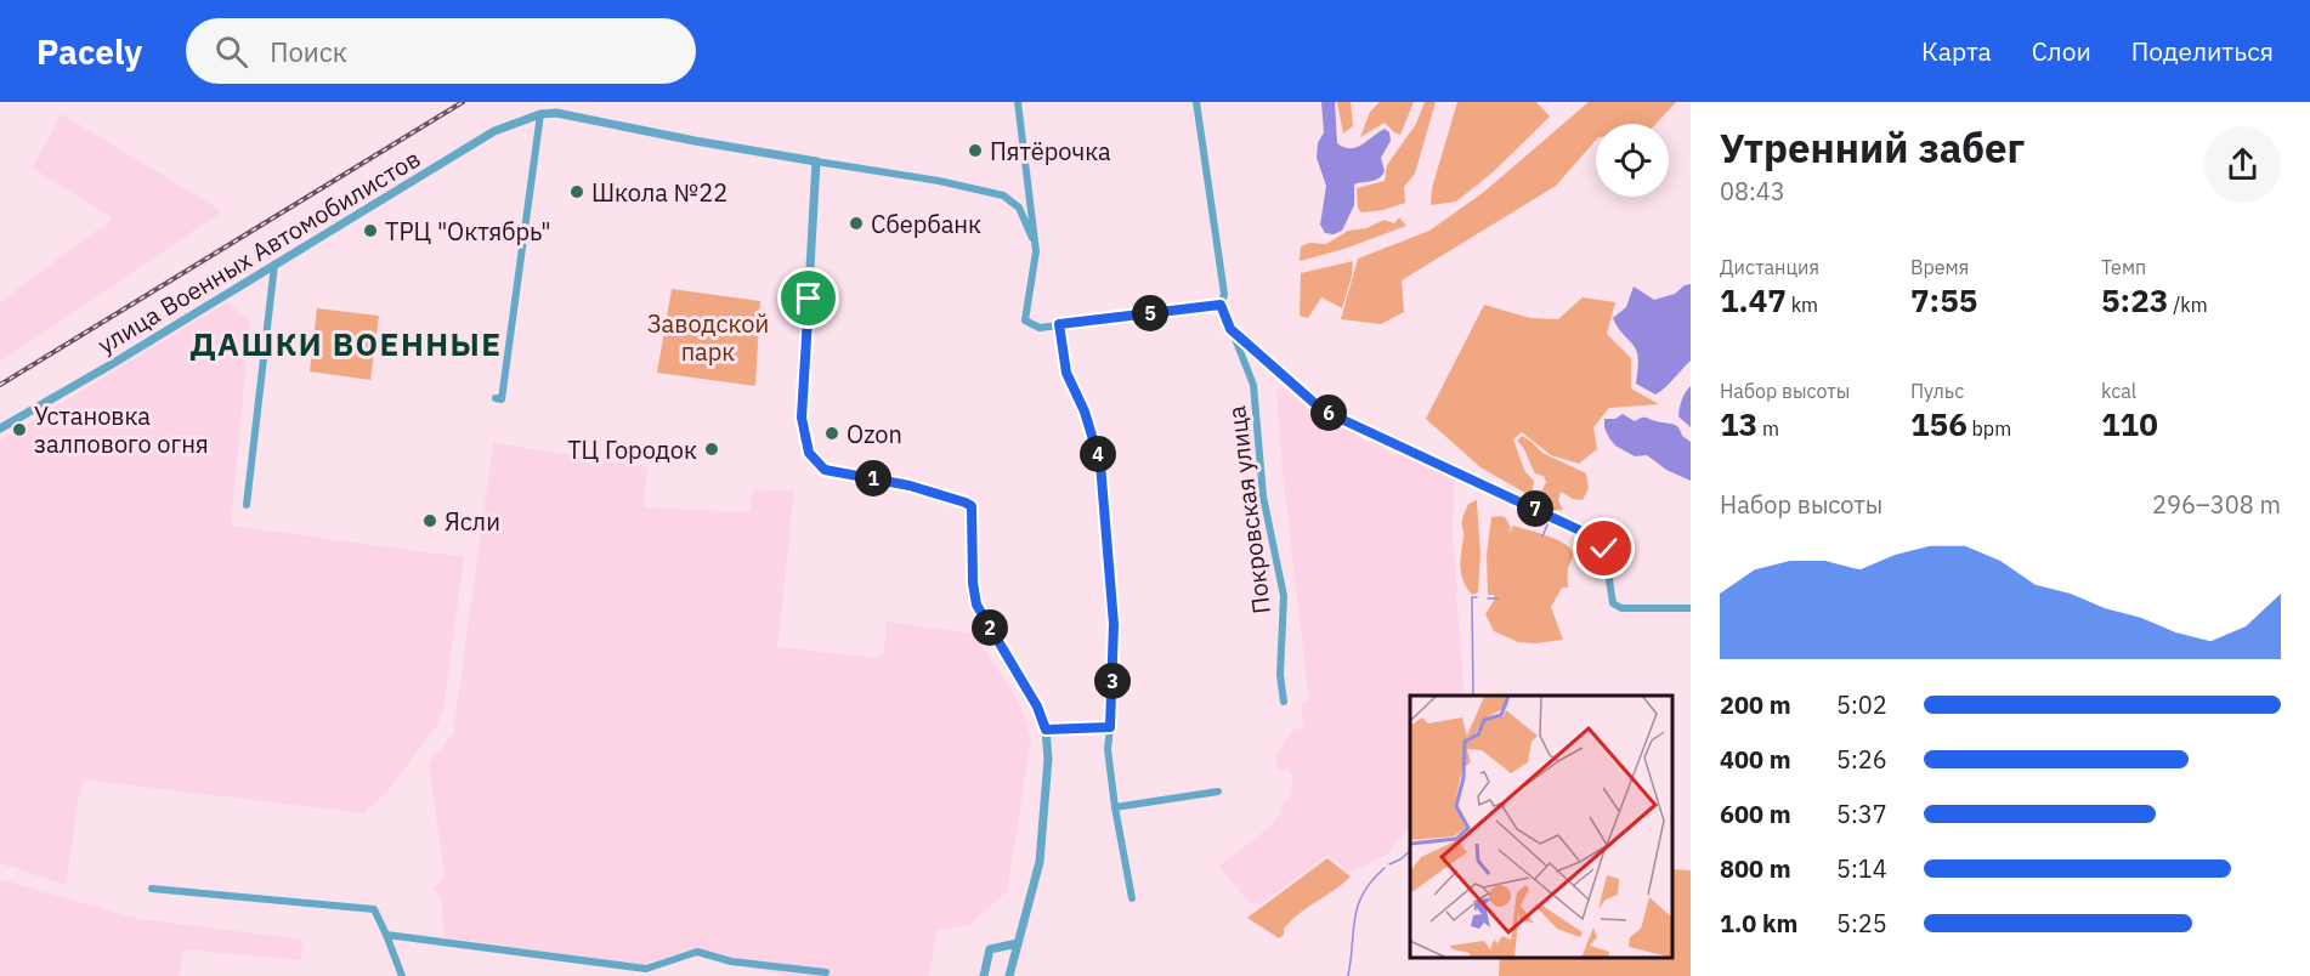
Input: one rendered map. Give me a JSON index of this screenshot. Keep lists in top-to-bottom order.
{
  "streets": {
    "street": ["улица Военных Автомобилистов", "Покровская улица"]
  },
  "districts": ["ДАШКИ ВОЕННЫЕ"],
  "parks": ["Заводской парк"],
  "places": [
    "Пятёрочка",
    "Школа №22",
    "Сбербанк",
    "ТРЦ \"Октябрь\"",
    "Установка залпового огня",
    "Ozon",
    "ТЦ Городок",
    "Ясли"
  ],
  "page": {
    "header": "Pacely",
    "search": "Поиск",
    "nav": ["Карта", "Слои", "Поделиться"],
    "heading": ["Утренний забег", "08:43"],
    "stats": [
      ["Дистанция", "1.47 km"],
      ["Время", "7:55"],
      ["Темп", "5:23 /km"],
      ["Набор высоты", "13 m"],
      ["Пульс", "156 bpm"],
      ["kcal", "110"]
    ],
    "pins": [
      "5",
      "6",
      "4",
      "1",
      "7",
      "2",
      "3"
    ],
    "chart": ["Набор высоты", "296–308 m"],
    "list": [
      {
        "name": "200 m",
        "note": "5:02"
      },
      {
        "name": "400 m",
        "note": "5:26"
      },
      {
        "name": "600 m",
        "note": "5:37"
      },
      {
        "name": "800 m",
        "note": "5:14"
      },
      {
        "name": "1.0 km",
        "note": "5:25"
      }
    ]
  }
}
